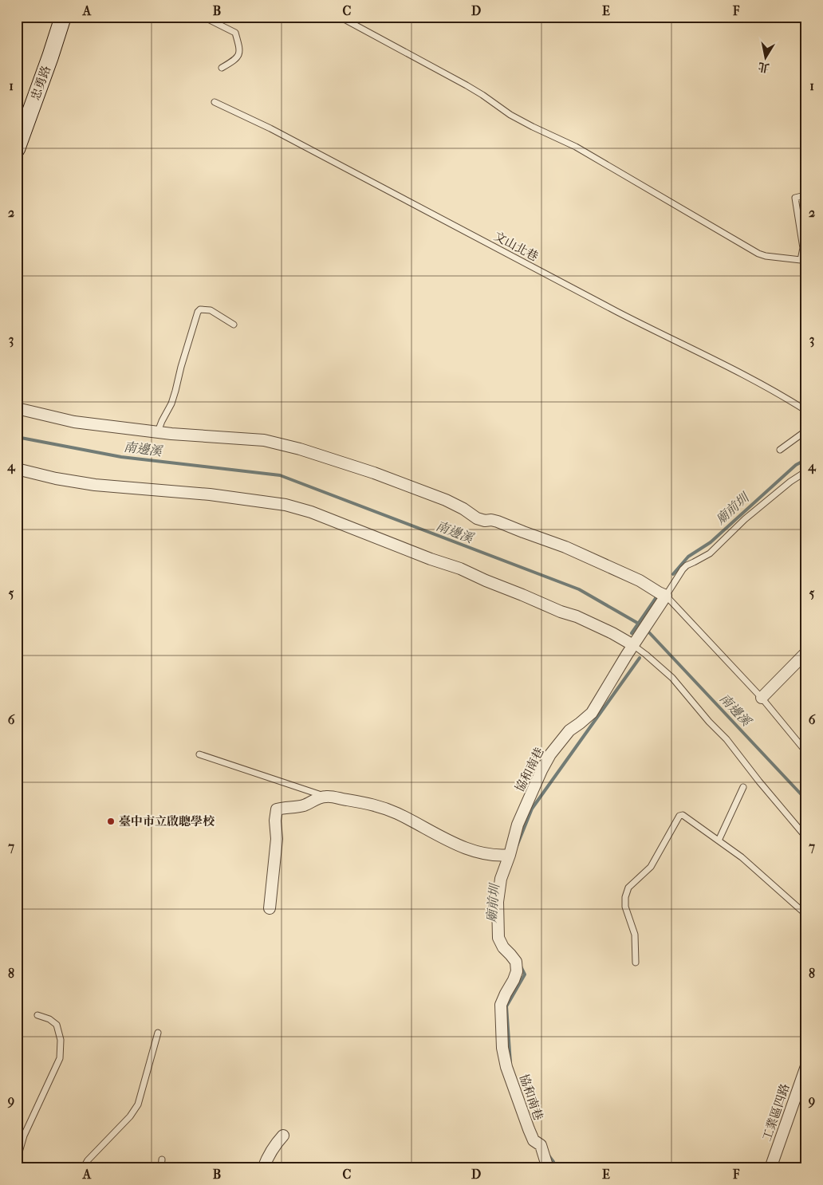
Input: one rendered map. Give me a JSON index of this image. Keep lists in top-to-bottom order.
{
  "streets": {
    "main road": ["忠勇路"],
    "street": ["協和南巷", "工業區四路"],
    "lane": ["文山北巷"]
  },
  "water": ["南邊溪", "廟前圳"],
  "places": ["臺中市立啟聰學校"],
  "north": "bottom",
  "grid": {
    "columns": [
      "A",
      "B",
      "C",
      "D",
      "E",
      "F"
    ],
    "rows": [
      "1",
      "2",
      "3",
      "4",
      "5",
      "6",
      "7",
      "8",
      "9"
    ]
  }
}
